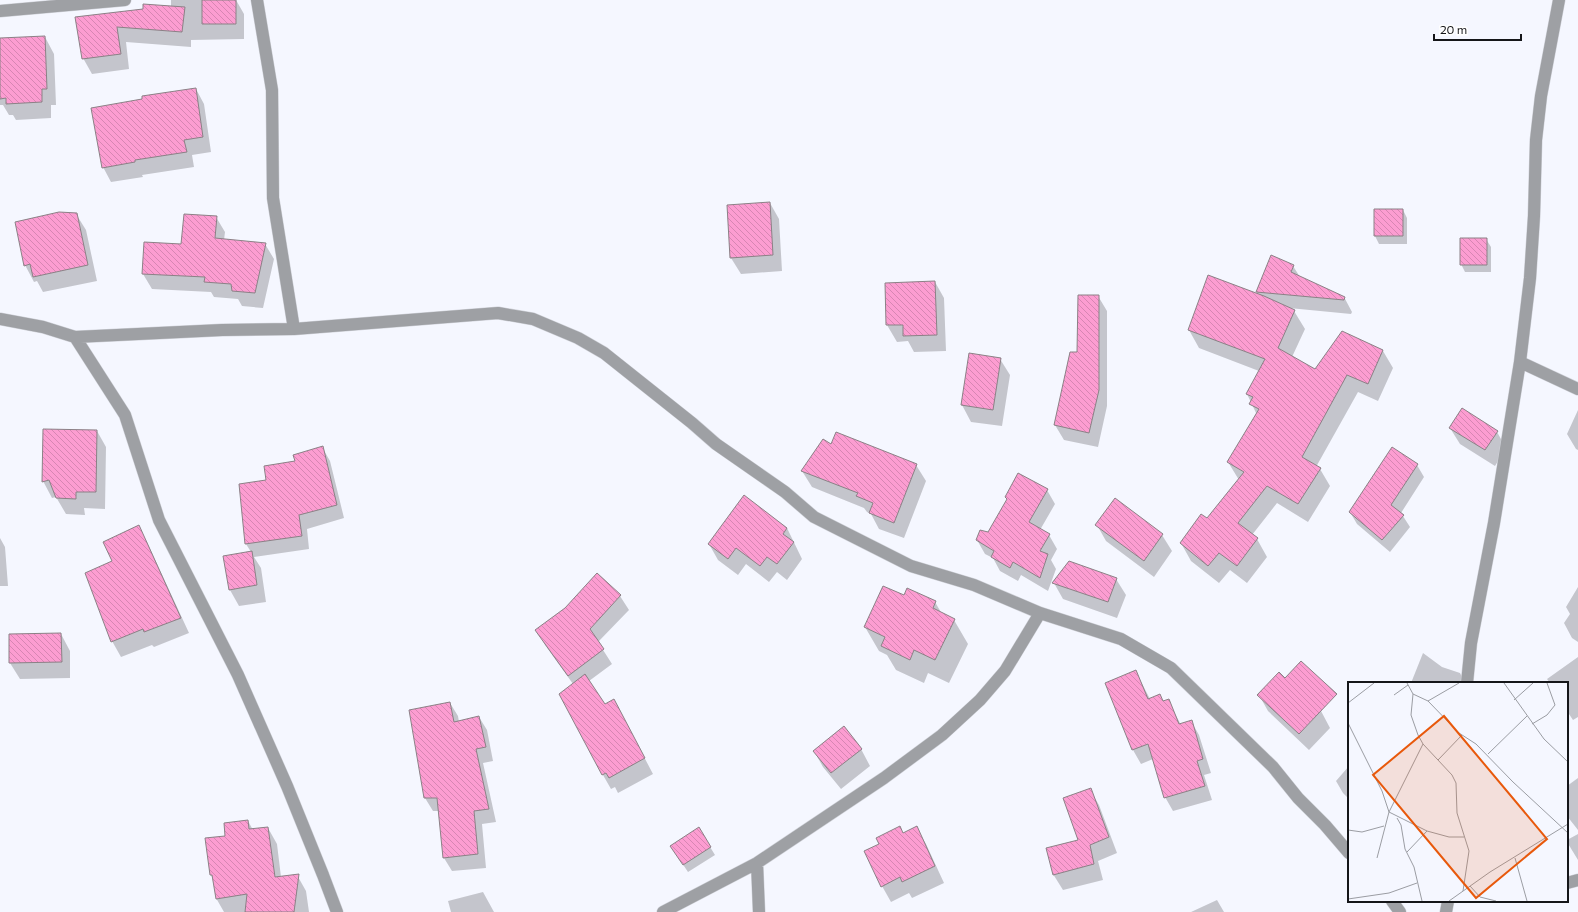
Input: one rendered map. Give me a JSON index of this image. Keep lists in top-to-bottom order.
{
  "scale_bar": "20 m"
}
